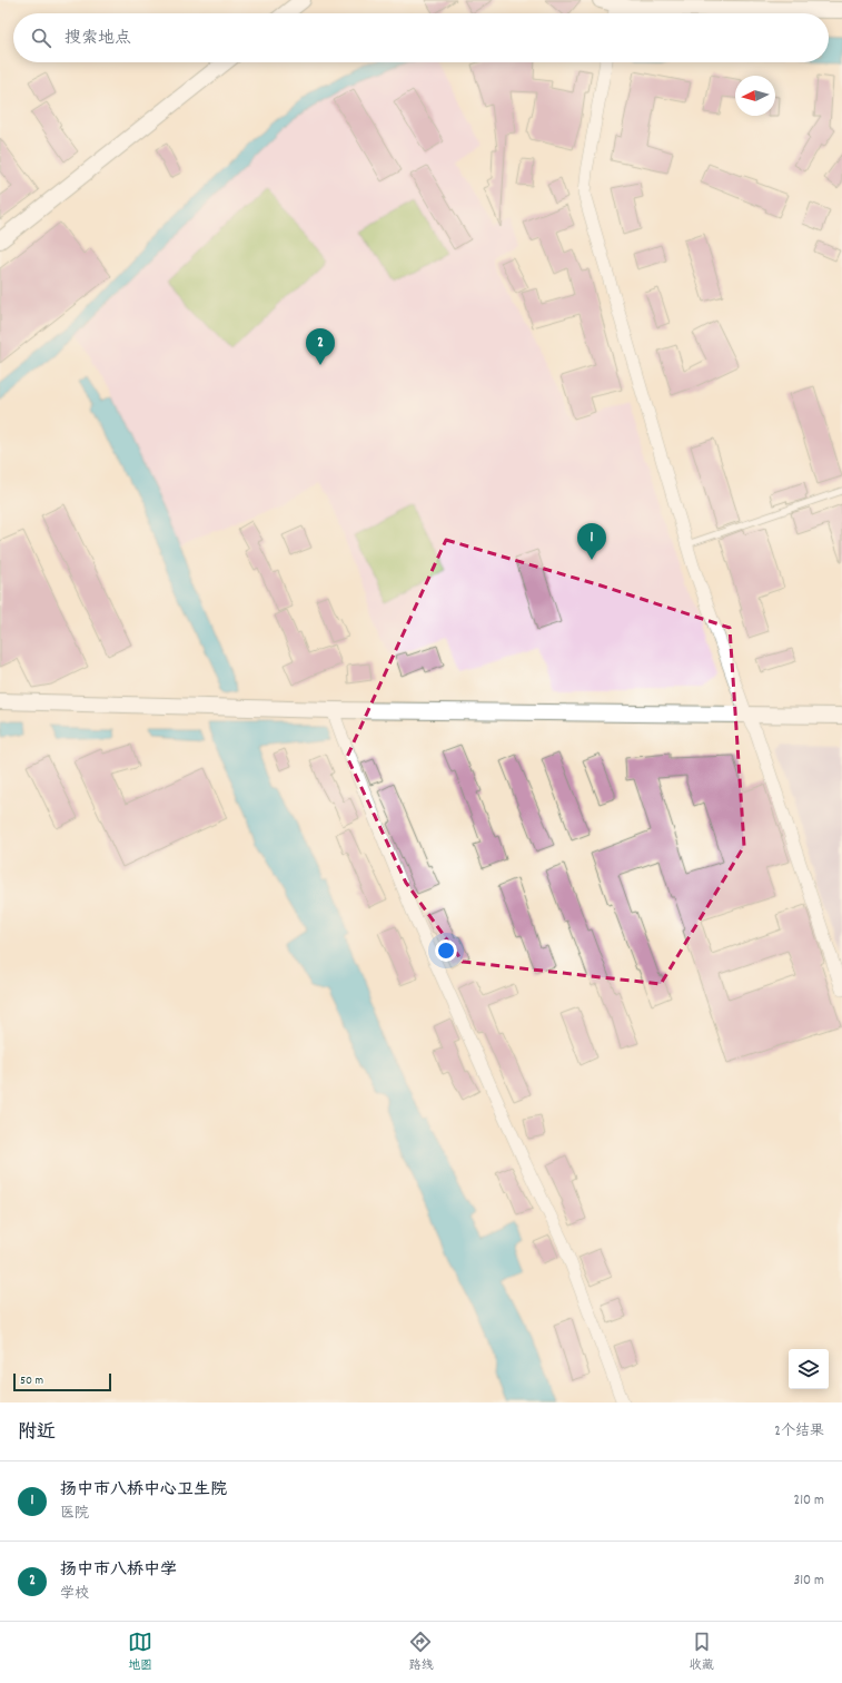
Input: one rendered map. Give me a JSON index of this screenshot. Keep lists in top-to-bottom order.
{
  "scale_bar": "50 m",
  "north": "left",
  "page": {
    "search": "搜索地点",
    "pins": ["2", "1"],
    "scale": "50 m",
    "heading": ["附近", "2个结果"],
    "list": [
      {
        "mark": "1",
        "name": "扬中市八桥中心卫生院",
        "note": "医院",
        "value": "210 m"
      },
      {
        "mark": "2",
        "name": "扬中市八桥中学",
        "note": "学校",
        "value": "310 m"
      }
    ],
    "nav": ["地图", "路线", "收藏"]
  }
}
